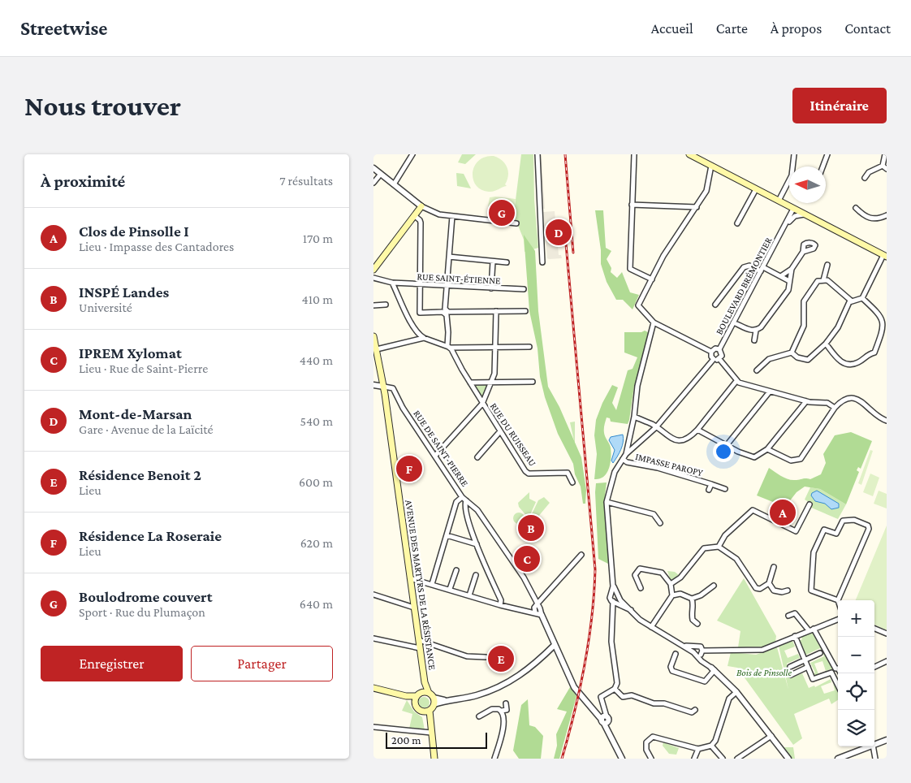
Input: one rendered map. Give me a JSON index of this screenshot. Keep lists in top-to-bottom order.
{
  "streets": {
    "main road": ["AVENUE DES MARTYRS DE LA RÉSISTANCE"],
    "street": [
      "RUE SAINT-ÉTIENNE",
      "BOULEVARD BRÉMONTIER",
      "RUE DU RUISSEAU",
      "RUE DE SAINT-PIERRE",
      "IMPASSE PAROPY"
    ]
  },
  "crossings": [
    ["RUE DE SAINT-PIERRE", "AVENUE DES MARTYRS DE LA RÉSISTANCE"]
  ],
  "parks": ["Bois de Pinsolle"],
  "scale_bar": "200 m",
  "north": "left",
  "page": {
    "header": "Streetwise",
    "nav": [
      "Accueil",
      "Carte",
      "À propos",
      "Contact"
    ],
    "buttons": [
      "Itinéraire",
      ["Enregistrer", "Partager"]
    ],
    "title": "Nous trouver",
    "heading": ["À proximité", "7 résultats"],
    "pins": [
      "G",
      "D",
      "F",
      "A",
      "B",
      "C",
      "E"
    ],
    "list": [
      {
        "mark": "A",
        "name": "Clos de Pinsolle I",
        "note": "Lieu · Impasse des Cantadores",
        "value": "170 m"
      },
      {
        "mark": "B",
        "name": "INSPÉ Landes",
        "note": "Université",
        "value": "410 m"
      },
      {
        "mark": "C",
        "name": "IPREM Xylomat",
        "note": "Lieu · Rue de Saint-Pierre",
        "value": "440 m"
      },
      {
        "mark": "D",
        "name": "Mont-de-Marsan",
        "note": "Gare · Avenue de la Laïcité",
        "value": "540 m"
      },
      {
        "mark": "E",
        "name": "Résidence Benoit 2",
        "note": "Lieu",
        "value": "600 m"
      },
      {
        "mark": "F",
        "name": "Résidence La Roseraie",
        "note": "Lieu",
        "value": "620 m"
      },
      {
        "mark": "G",
        "name": "Boulodrome couvert",
        "note": "Sport · Rue du Plumaçon",
        "value": "640 m"
      }
    ],
    "map_buttons": ["+", "−"],
    "scale": "200 m"
  }
}
